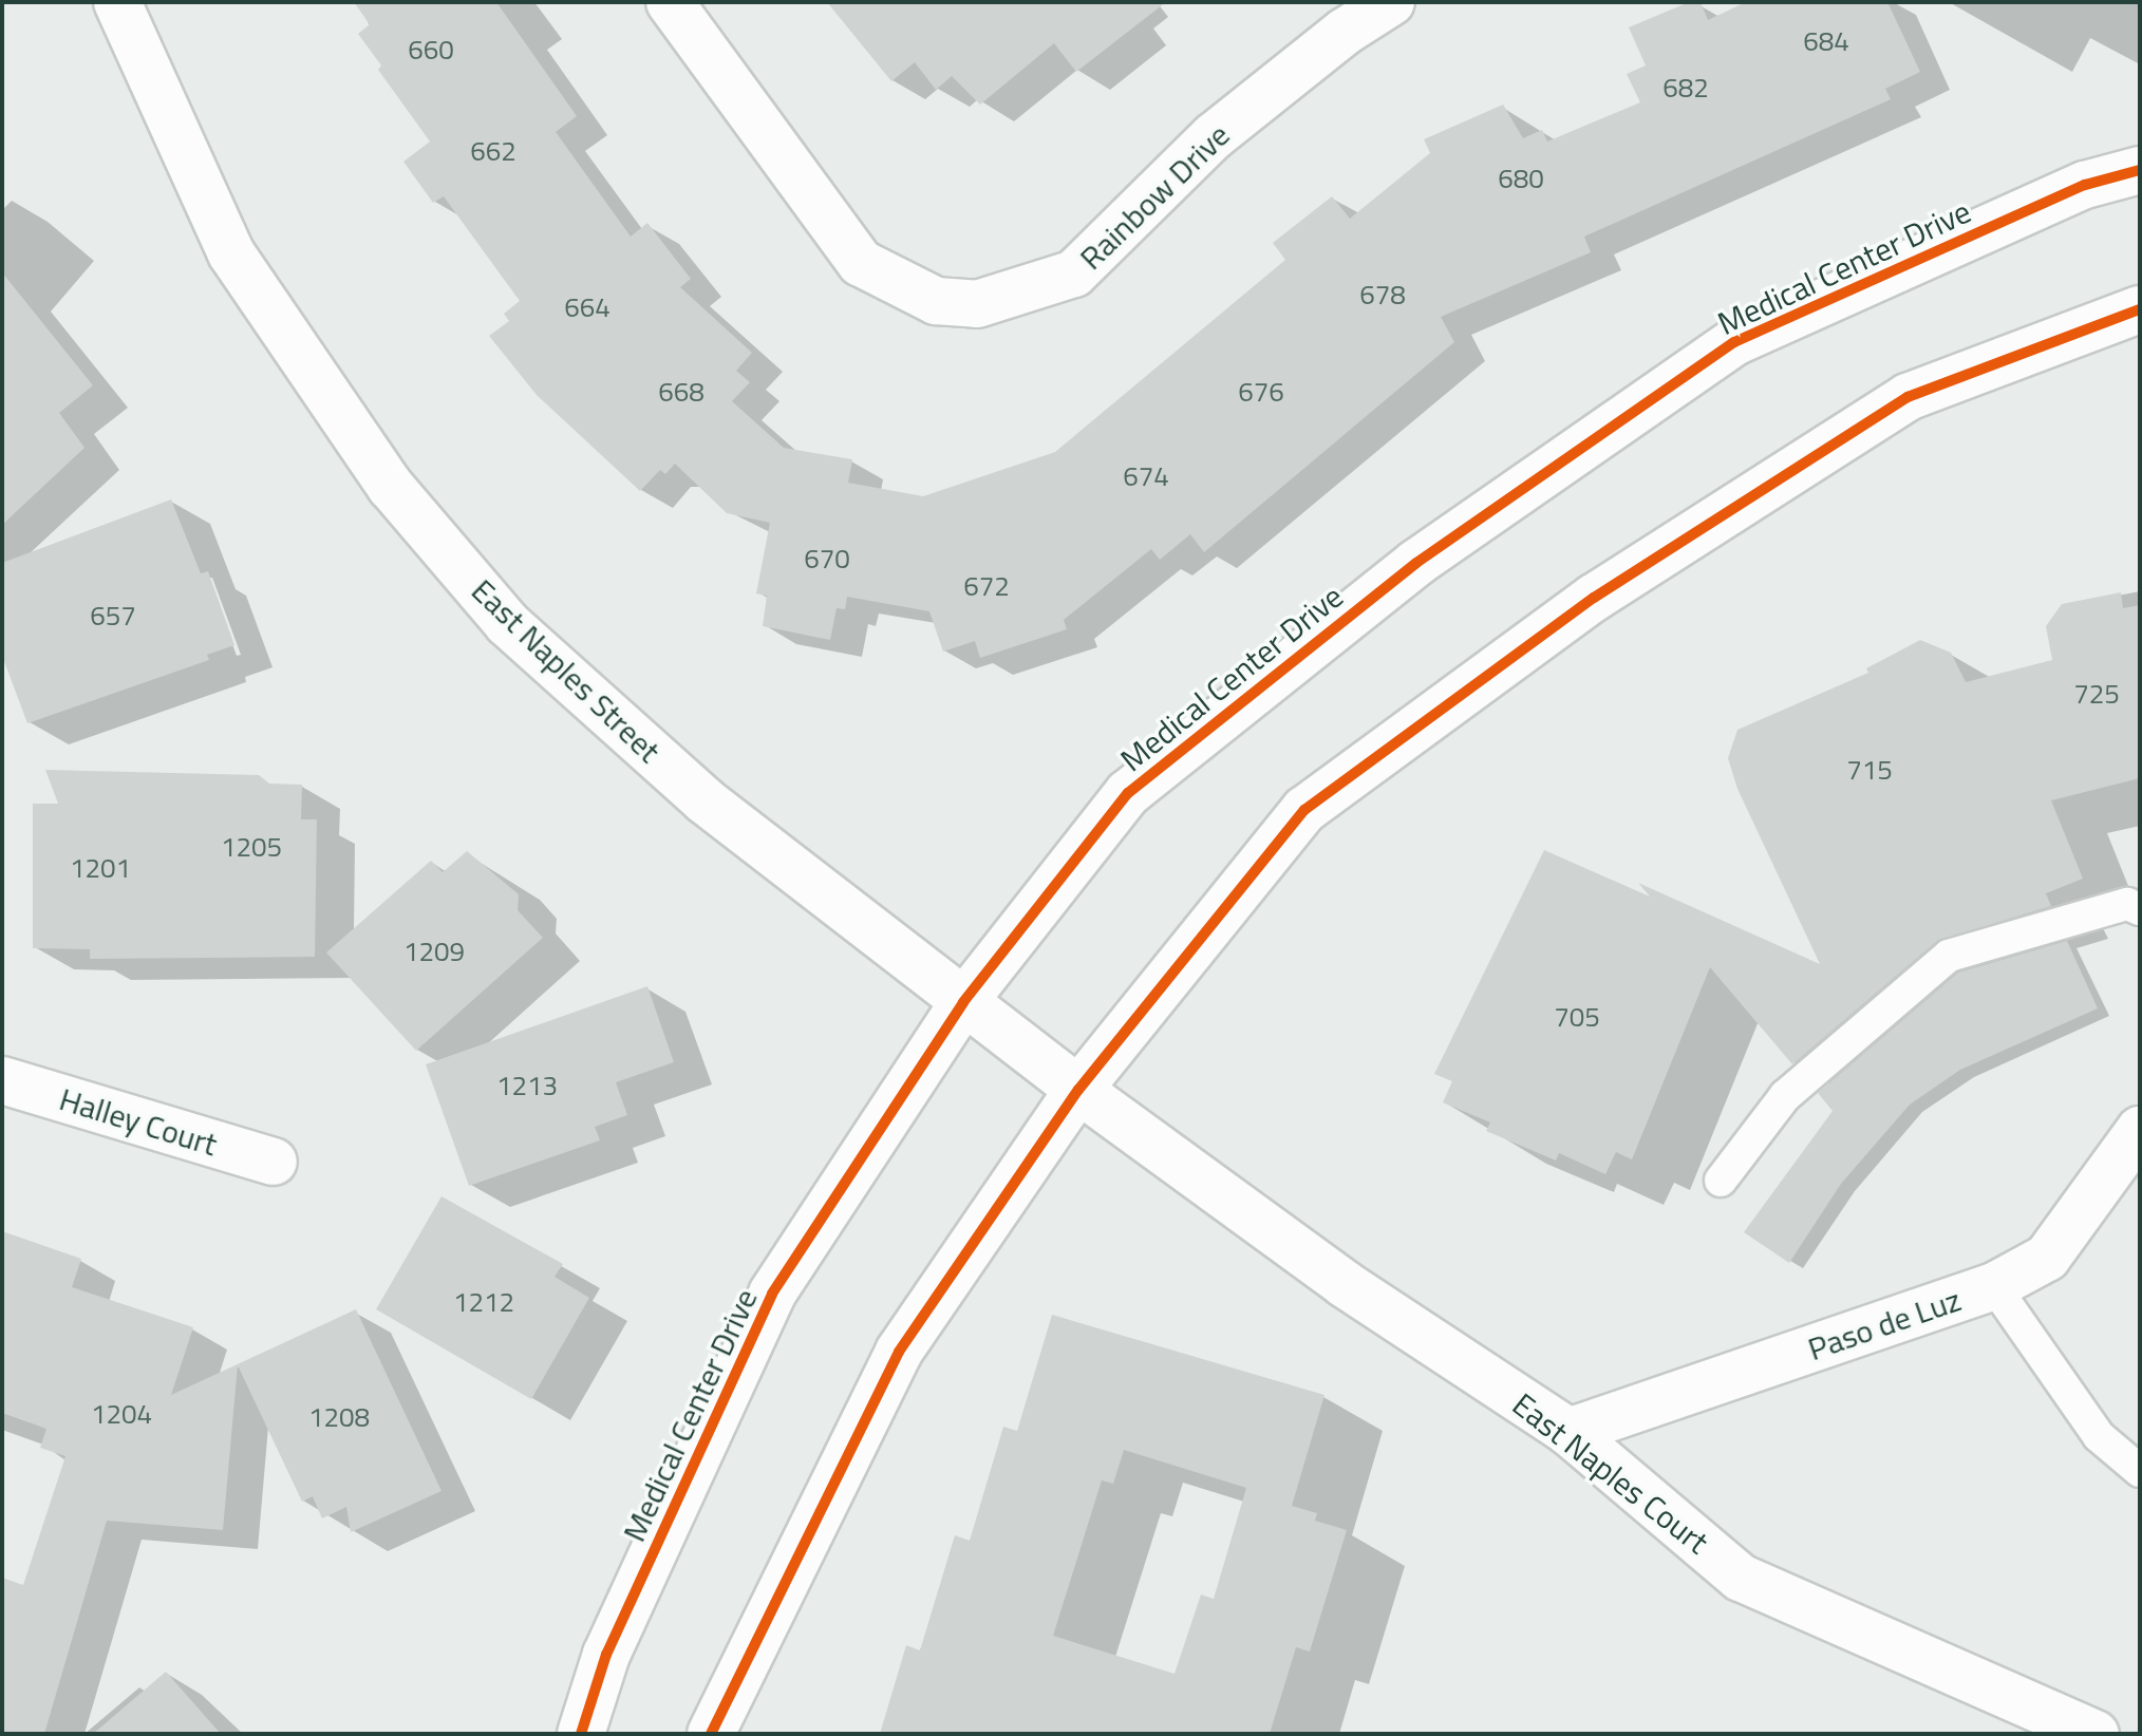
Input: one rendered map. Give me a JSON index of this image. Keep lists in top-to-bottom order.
{
  "streets": {
    "street": [
      "Rainbow Drive",
      "Medical Center Drive",
      "East Naples Street",
      "Halley Court",
      "Paso de Luz",
      "East Naples Court"
    ]
  },
  "crossings": [
    ["Medical Center Drive", "East Naples Street"],
    ["East Naples Street", "East Naples Court"],
    ["Paso de Luz", "East Naples Court"]
  ],
  "house_numbers": [
    "684",
    "660",
    "682",
    "662",
    "680",
    "678",
    "664",
    "668",
    "676",
    "674",
    "670",
    "672",
    "657",
    "725",
    "715",
    "1205",
    "1201",
    "1209",
    "705",
    "1213",
    "1212",
    "1204",
    "1208"
  ]
}
